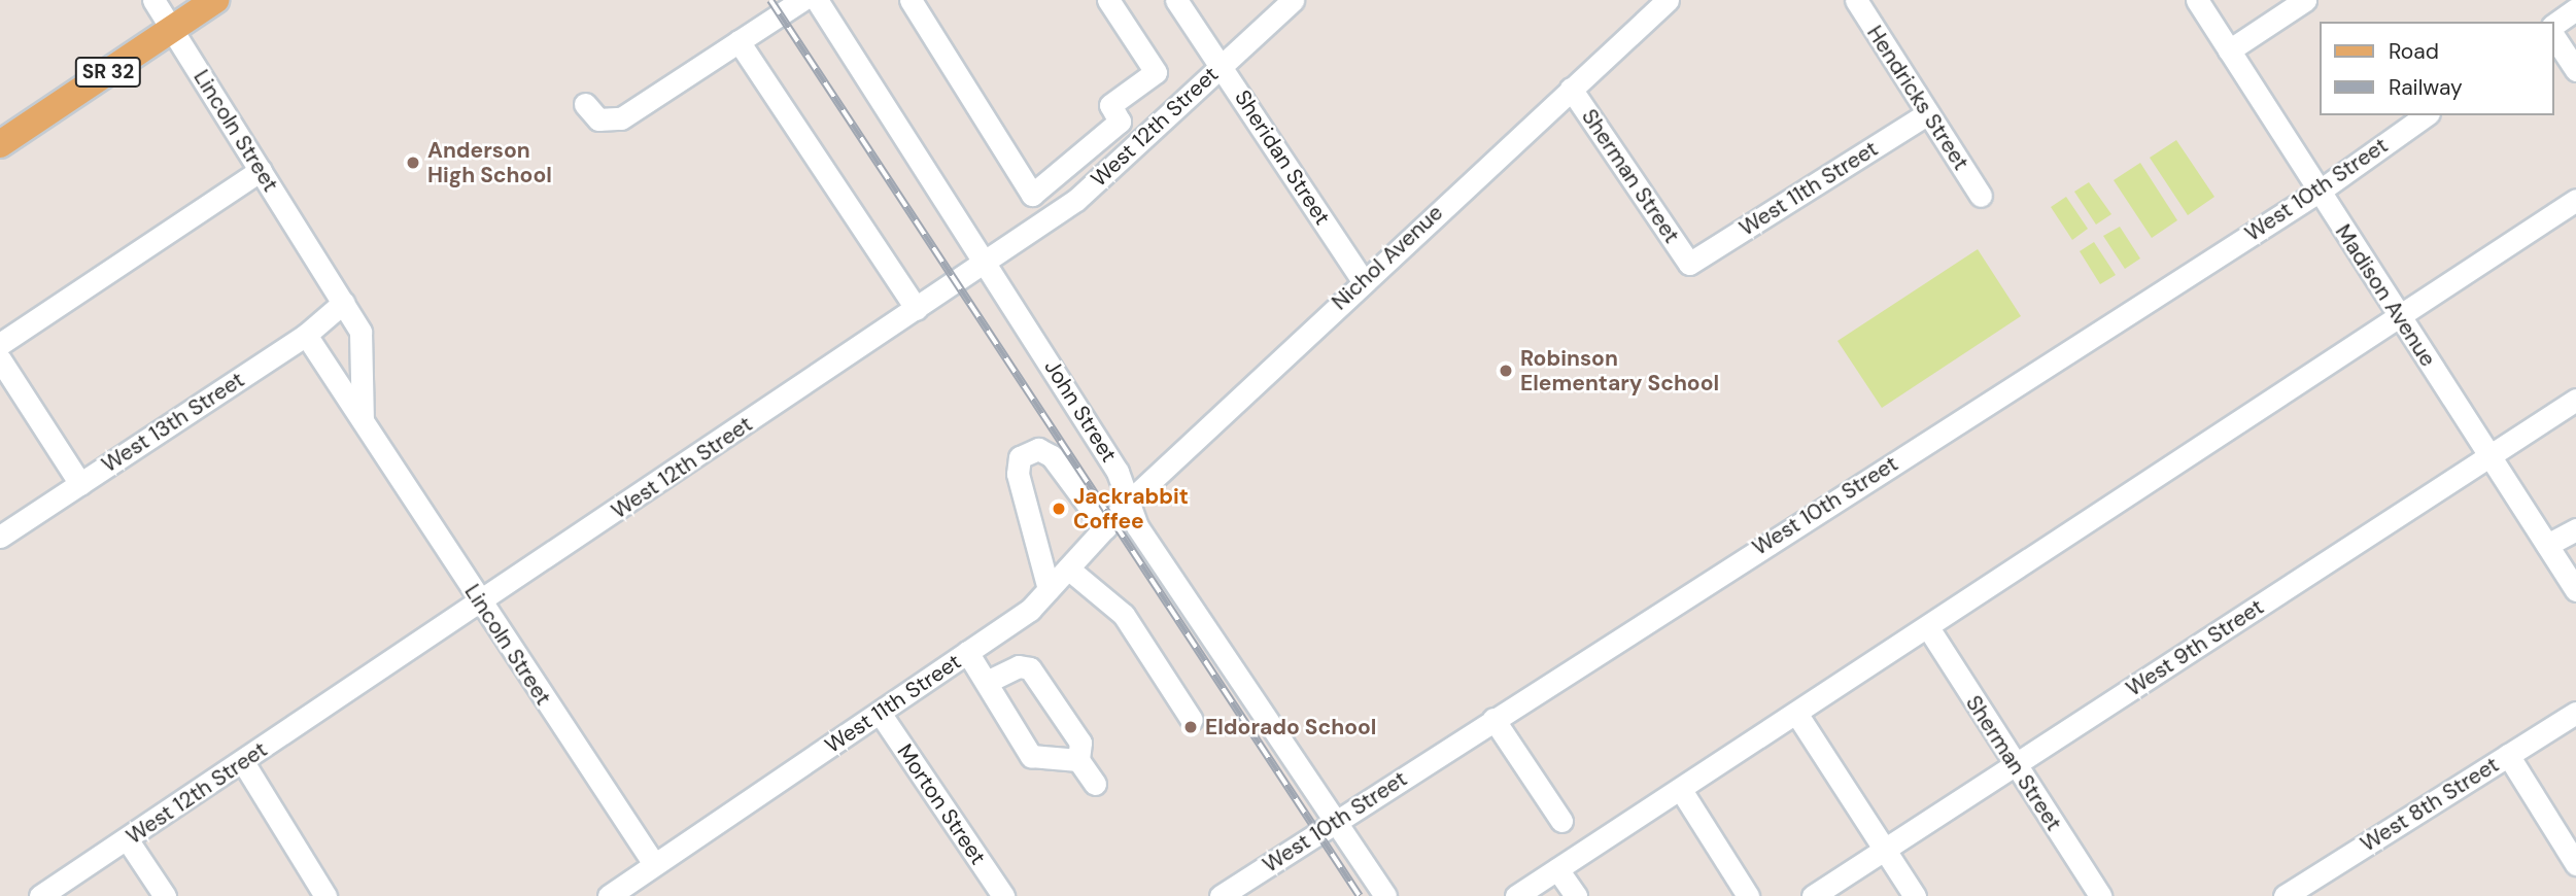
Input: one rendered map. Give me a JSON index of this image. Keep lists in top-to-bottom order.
{
  "streets": {
    "main road": ["SR 32"],
    "street": [
      "Hendricks Street",
      "West 12th Street",
      "Lincoln Street",
      "Sheridan Street",
      "Sherman Street",
      "West 11th Street",
      "West 10th Street",
      "Nichol Avenue",
      "Madison Avenue",
      "John Street",
      "West 13th Street",
      "West 9th Street",
      "Morton Street",
      "West 8th Street"
    ]
  },
  "crossings": [
    ["SR 32", "Lincoln Street"],
    ["Hendricks Street", "West 11th Street"],
    ["West 12th Street", "Lincoln Street"],
    ["West 12th Street", "Sheridan Street"],
    ["West 12th Street", "John Street"],
    ["Lincoln Street", "West 11th Street"],
    ["Lincoln Street", "West 13th Street"],
    ["Sheridan Street", "Nichol Avenue"],
    ["Sherman Street", "West 11th Street"],
    ["Sherman Street", "Nichol Avenue"],
    ["Sherman Street", "West 9th Street"],
    ["West 11th Street", "Nichol Avenue"],
    ["West 11th Street", "Morton Street"],
    ["West 10th Street", "Madison Avenue"],
    ["West 10th Street", "John Street"],
    ["Nichol Avenue", "John Street"],
    ["Madison Avenue", "West 9th Street"]
  ],
  "places": [
    "Anderson High School",
    "Robinson Elementary School",
    "Jackrabbit Coffee",
    "Eldorado School"
  ],
  "legend": ["Road", "Railway"]
}
